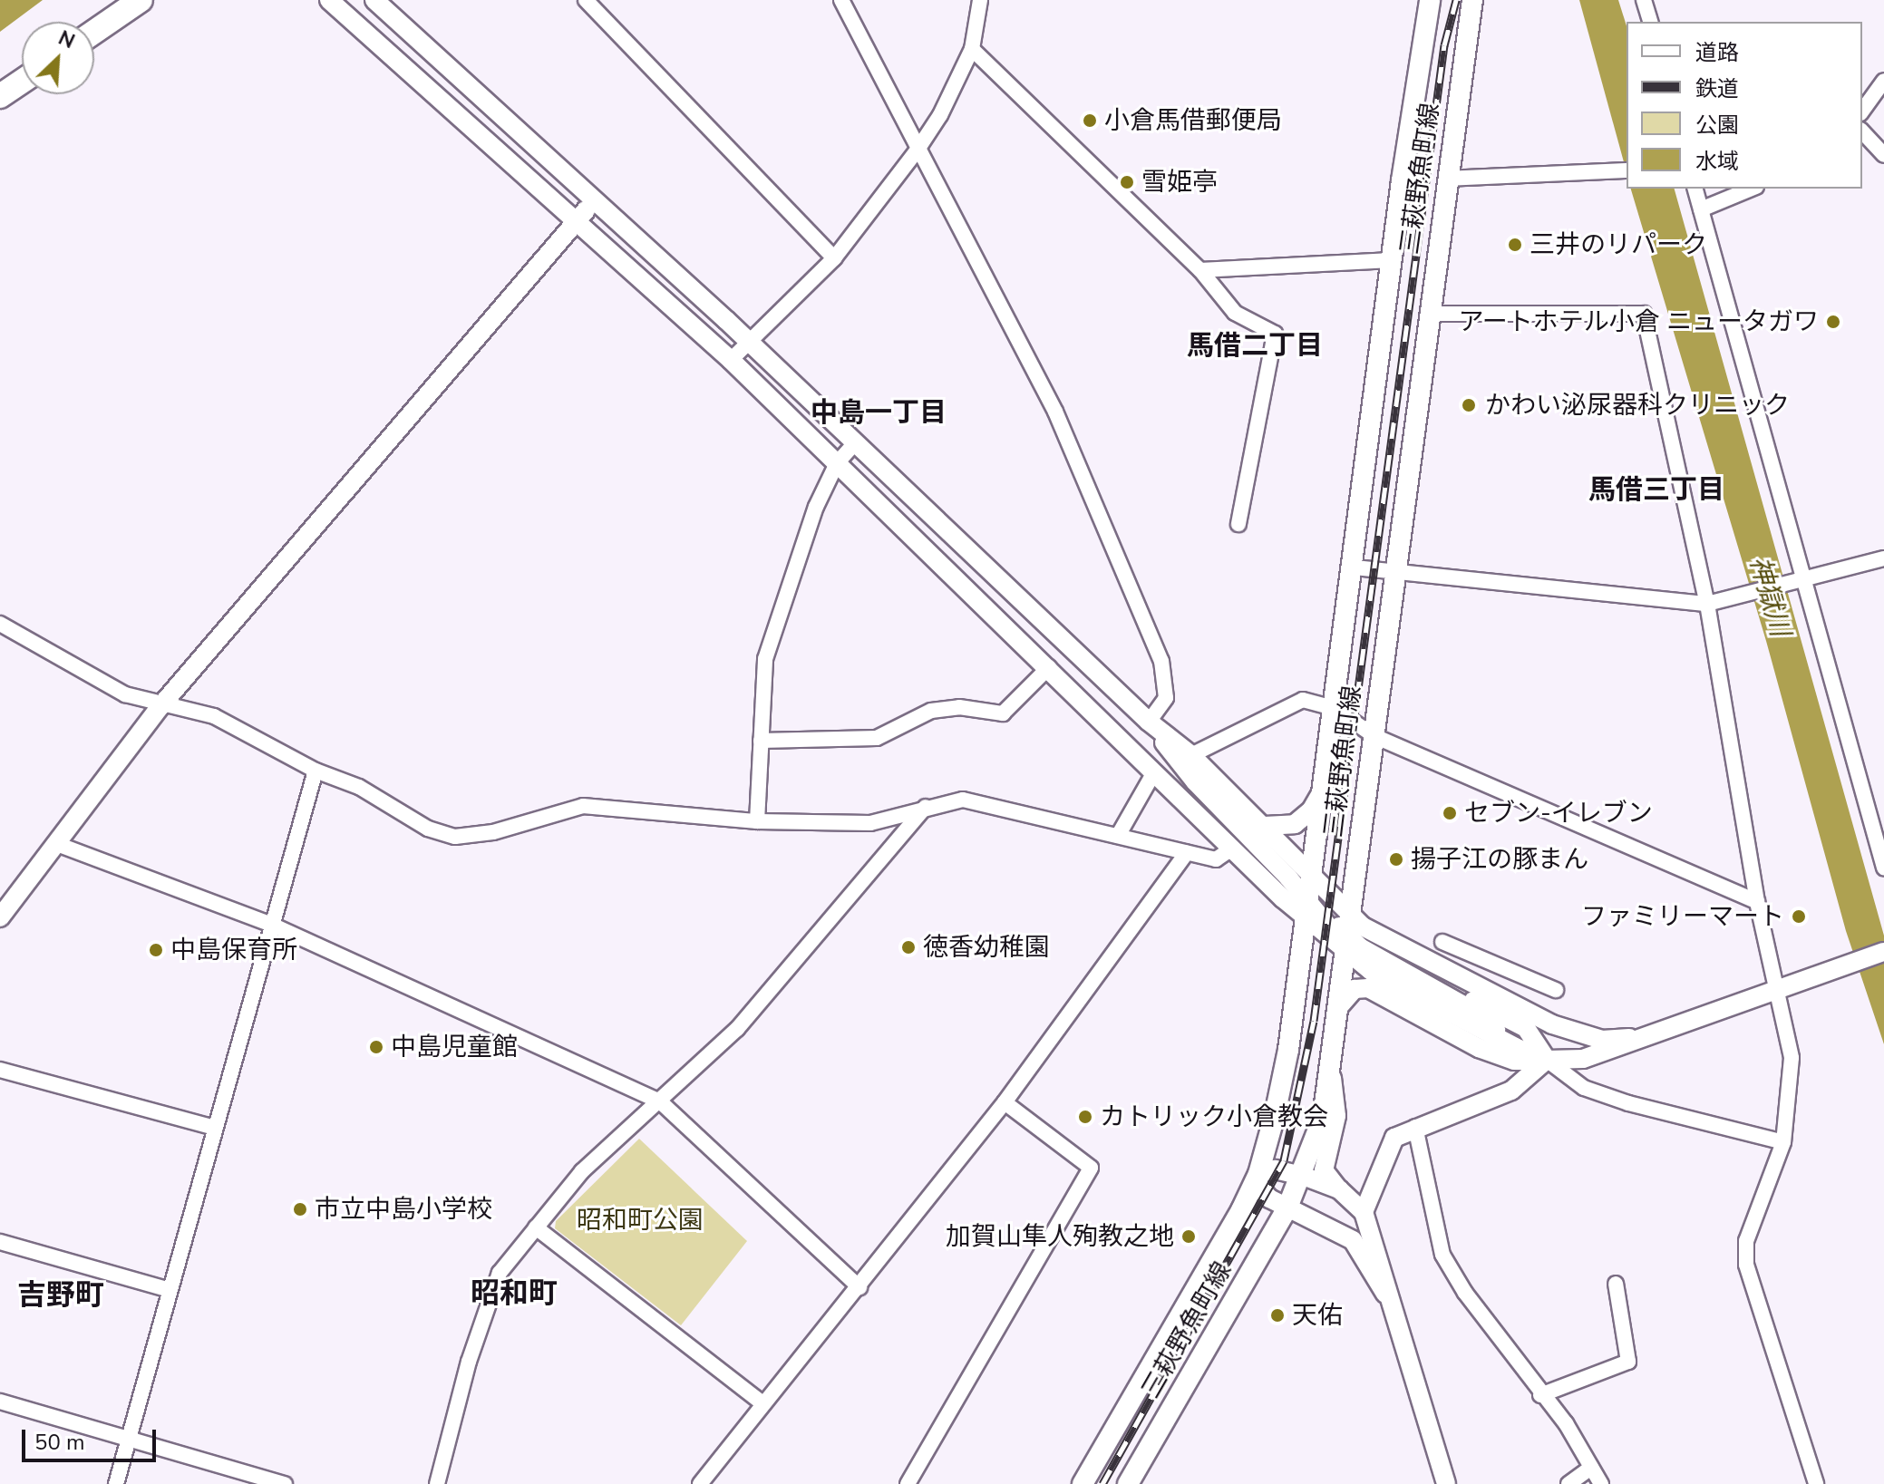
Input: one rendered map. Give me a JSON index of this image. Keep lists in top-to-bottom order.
{
  "streets": {
    "main road": ["三萩野魚町線"]
  },
  "districts": [
    "馬借二丁目",
    "中島一丁目",
    "馬借三丁目",
    "昭和町",
    "吉野町"
  ],
  "water": ["神獄川"],
  "parks": ["昭和町公園"],
  "places": [
    "小倉馬借郵便局",
    "雪姫亭",
    "三井のリパーク",
    "アートホテル小倉 ニュータガワ",
    "かわい泌尿器科クリニック",
    "セブン-イレブン",
    "揚子江の豚まん",
    "ファミリーマート",
    "徳香幼稚園",
    "中島保育所",
    "中島児童館",
    "カトリック小倉教会",
    "市立中島小学校",
    "加賀山隼人殉教之地",
    "天佑"
  ],
  "legend": [
    "道路",
    "鉄道",
    "公園",
    "水域"
  ],
  "scale_bar": "50 m",
  "north": "top right"
}
